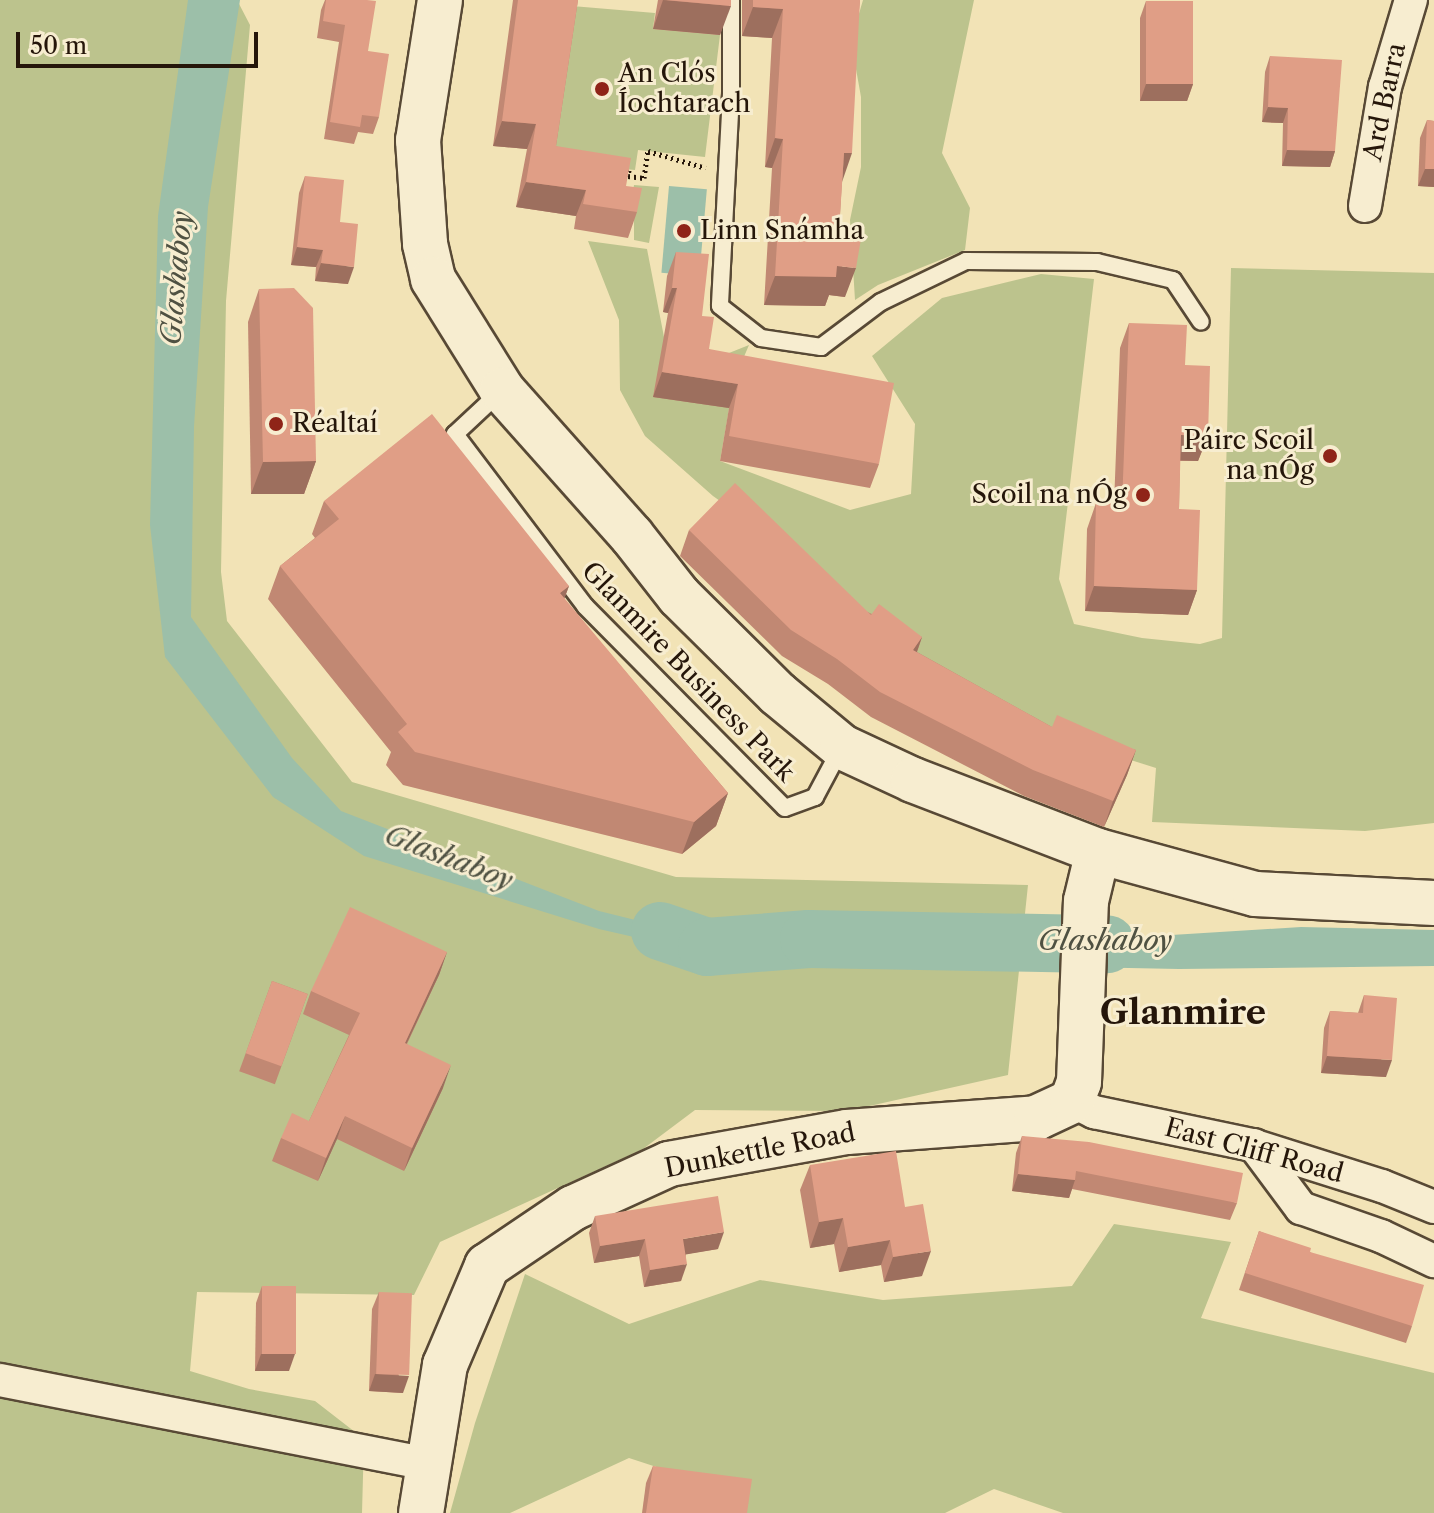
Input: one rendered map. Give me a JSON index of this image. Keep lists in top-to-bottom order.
{
  "streets": {
    "main road": ["Dunkettle Road"],
    "street": ["Ard Barra", "East Cliff Road"],
    "lane": ["Glanmire Business Park"]
  },
  "crossings": [
    ["Dunkettle Road", "East Cliff Road"]
  ],
  "districts": ["Glanmire"],
  "water": ["Glashaboy"],
  "places": [
    "An Clós Íochtarach",
    "Linn Snámha",
    "Réaltaí",
    "Páirc Scoil na nÓg",
    "Scoil na nÓg"
  ],
  "scale_bar": "50 m"
}
